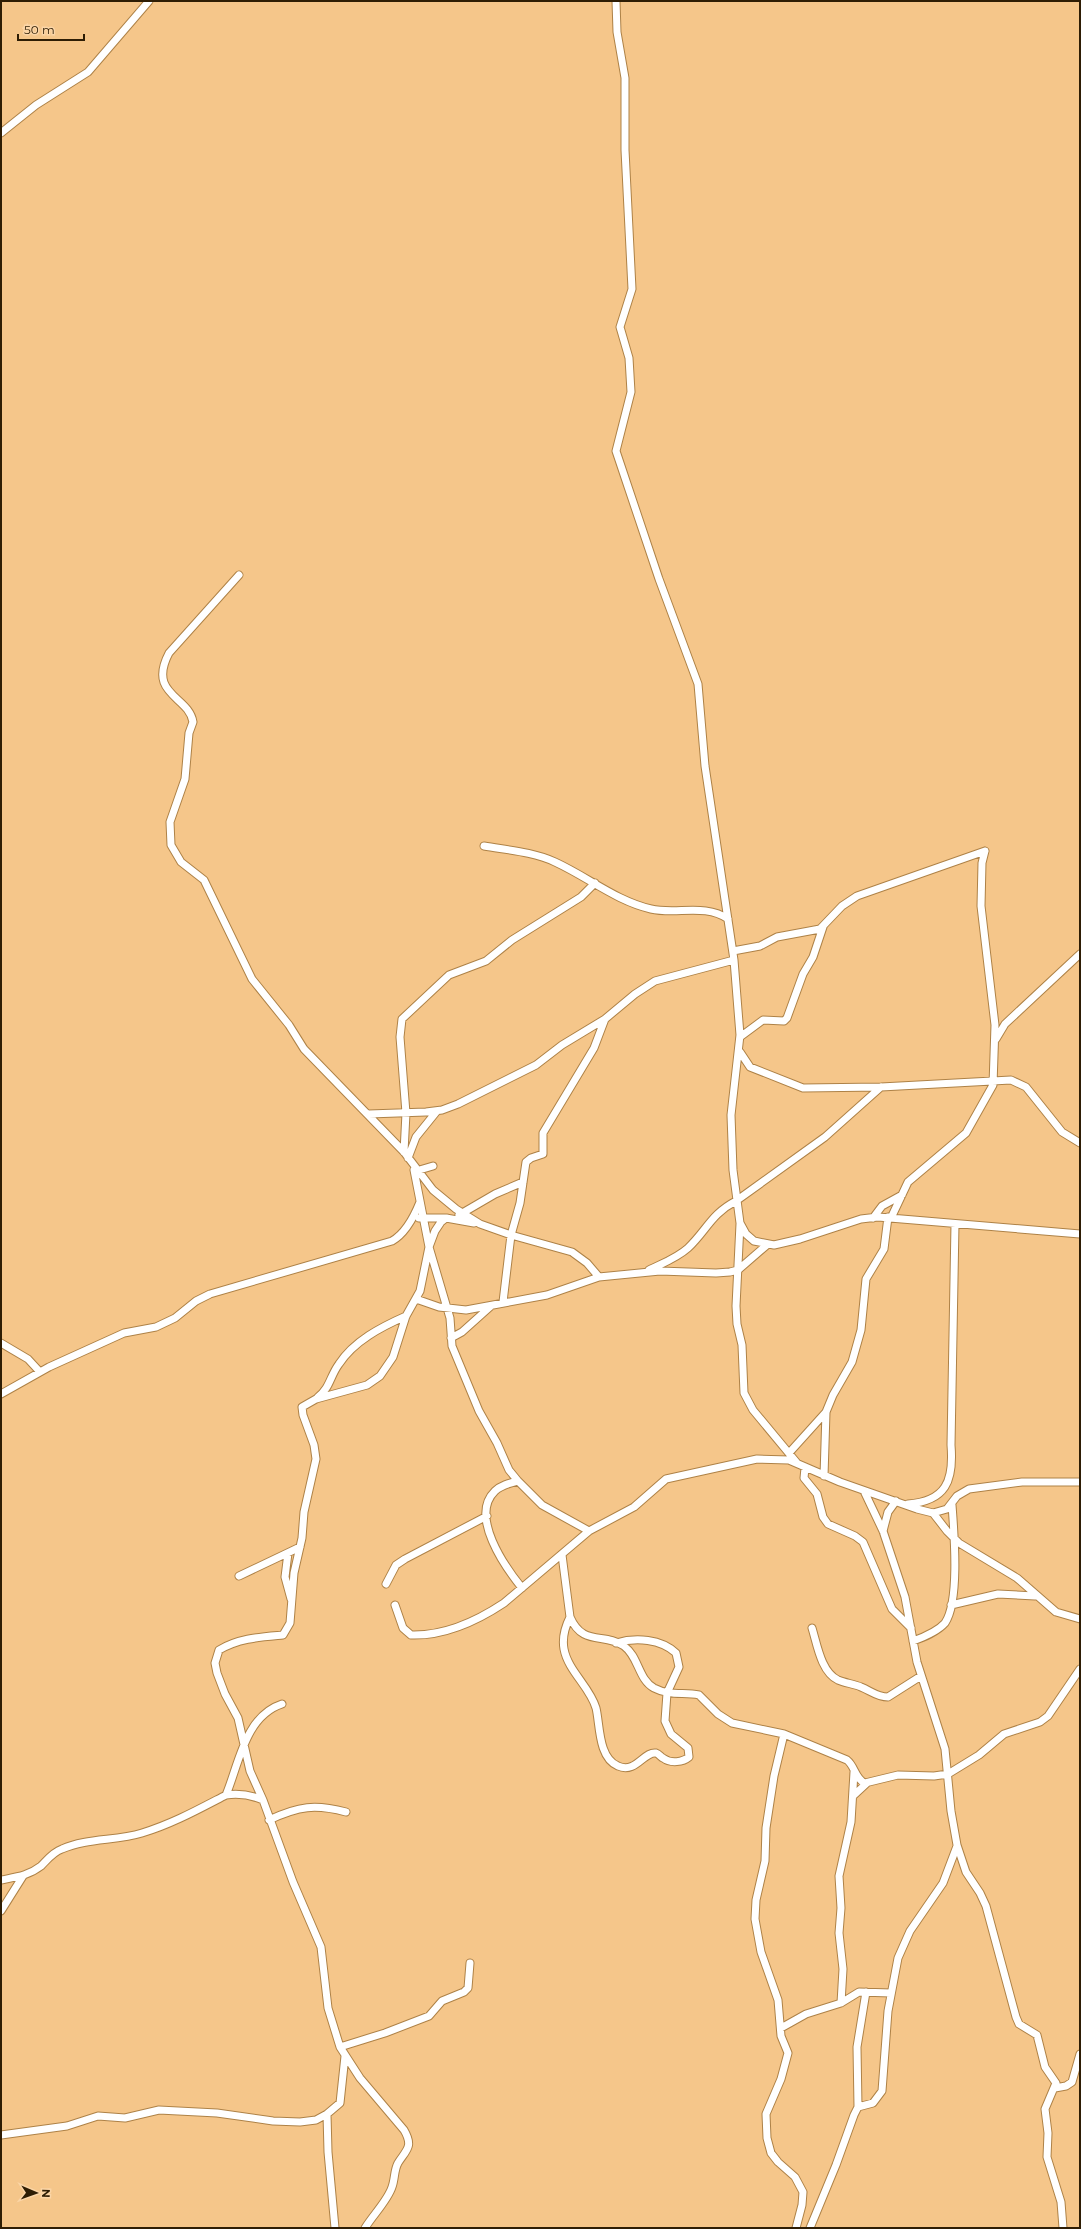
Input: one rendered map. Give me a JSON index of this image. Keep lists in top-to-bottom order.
{
  "scale_bar": "50 m",
  "north": "right"
}
